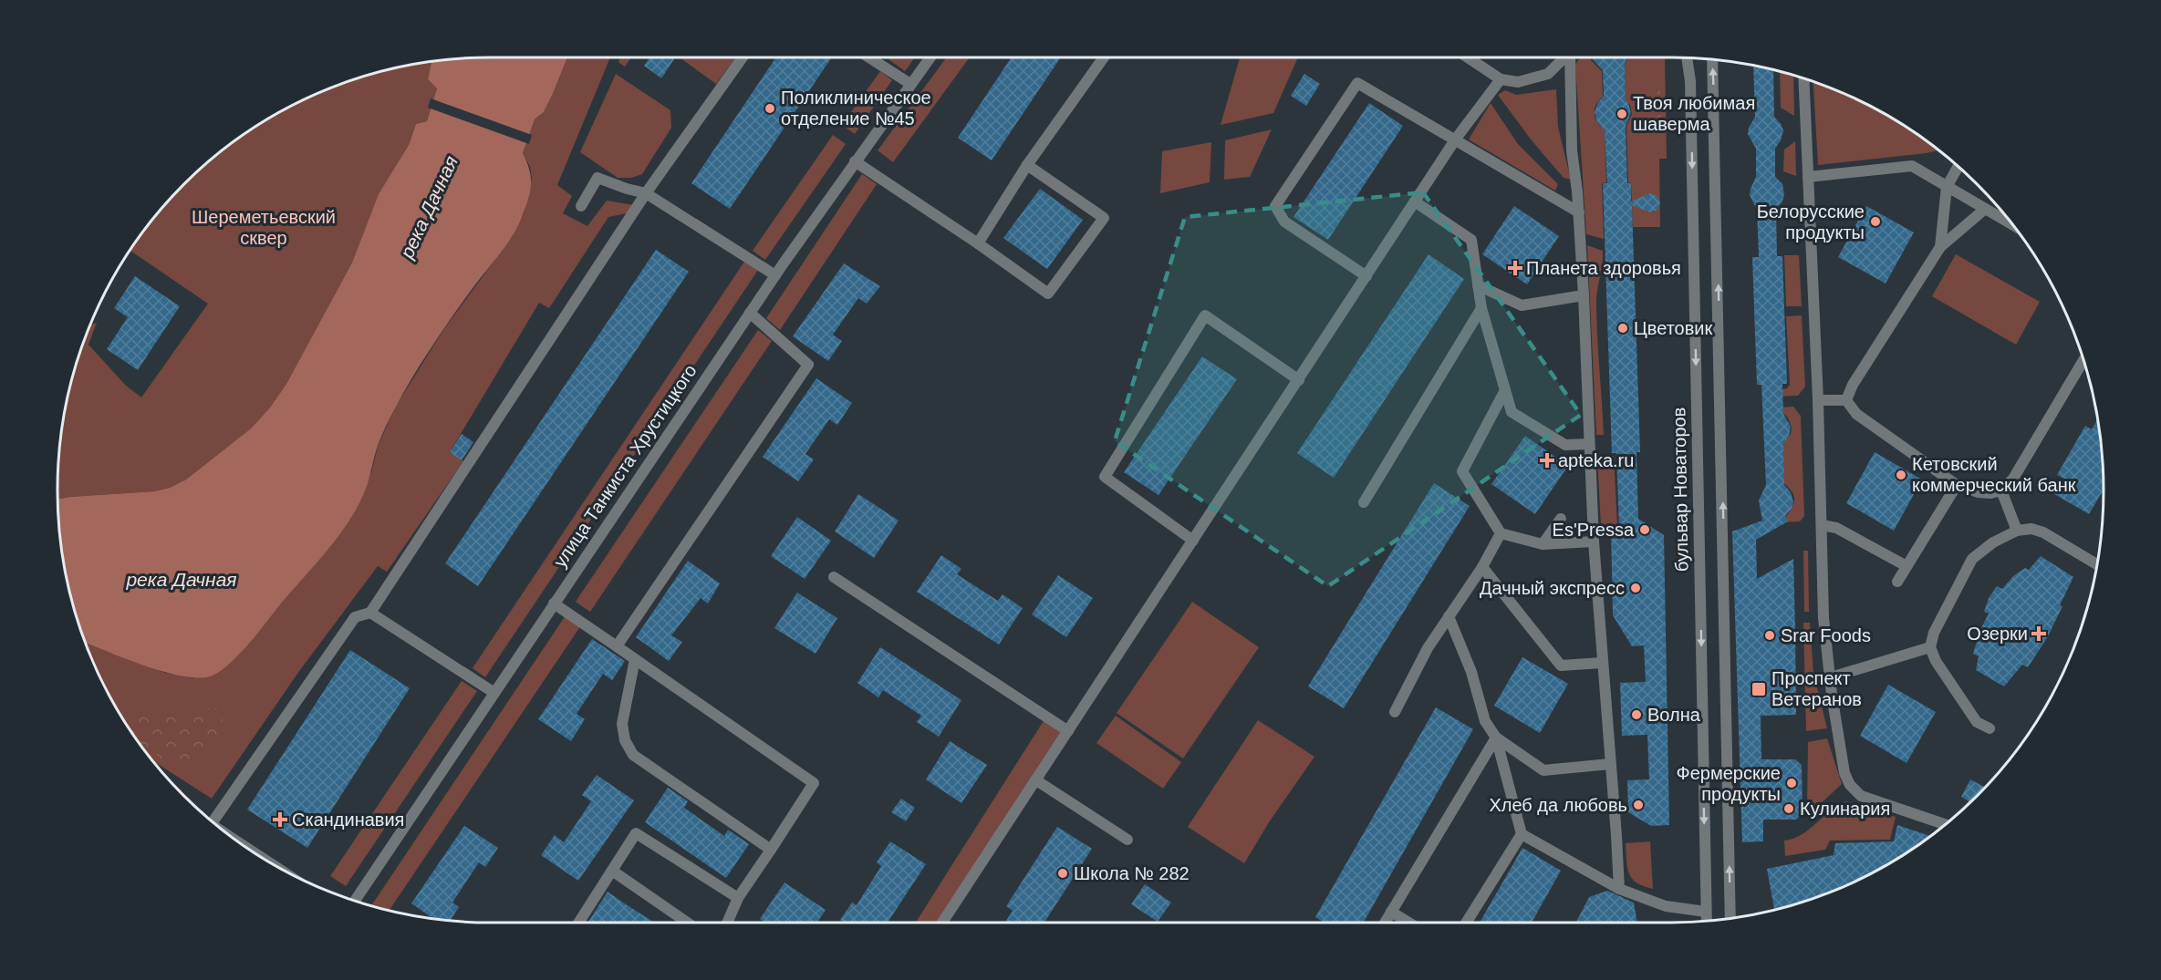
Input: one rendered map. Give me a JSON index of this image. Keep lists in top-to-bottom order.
{
  "streets": {
    "street": ["улица Танкиста Хрустицкого", "бульвар Новаторов"]
  },
  "water": ["река Дачная"],
  "parks": ["Шереметьевский сквер"],
  "places": {
    "other": [
      "Поликлиническое отделение №45",
      "Твоя любимая шаверма",
      "Белорусские продукты",
      "Цветовик",
      "Кетовский коммерческий банк",
      "Es'Pressa",
      "Дачный экспресс",
      "Srar Foods",
      "Волна",
      "Фермерские продукты",
      "Хлеб да любовь",
      "Кулинария",
      "Школа № 282"
    ],
    "health": [
      "Планета здоровья",
      "apteka.ru",
      "Озерки",
      "Скандинавия"
    ],
    "transit": ["Проспект Ветеранов"]
  }
}
